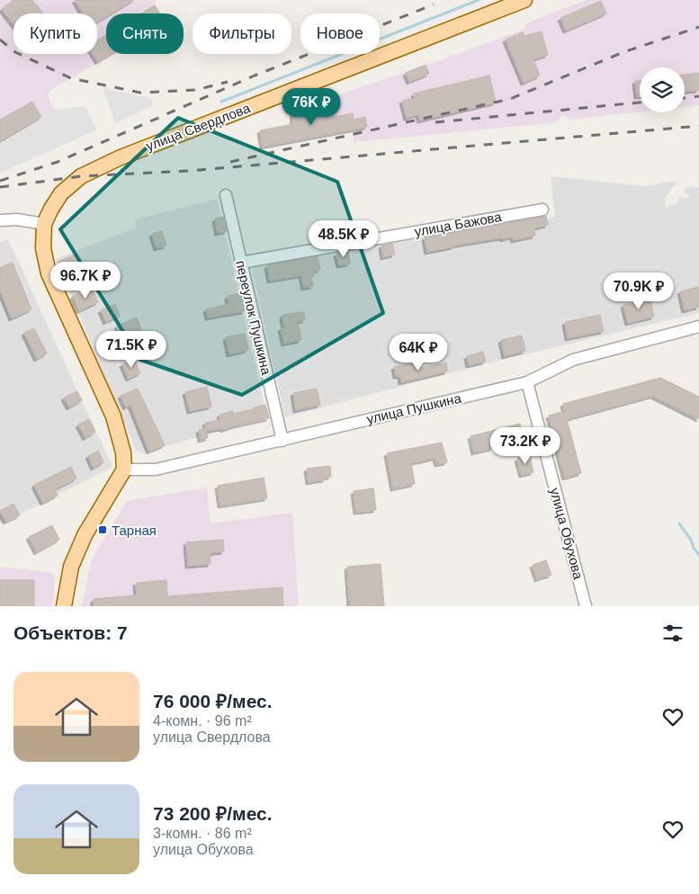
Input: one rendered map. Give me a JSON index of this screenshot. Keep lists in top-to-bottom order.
{
  "streets": {
    "main road": ["улица Свердлова"],
    "street": [
      "улица Бажова",
      "переулок Пушкина",
      "улица Пушкина",
      "улица Обухова"
    ]
  },
  "crossings": [
    ["улица Бажова", "переулок Пушкина"],
    ["переулок Пушкина", "улица Пушкина"],
    ["улица Пушкина", "улица Обухова"]
  ],
  "places": {
    "transit": ["Тарная"]
  },
  "page": {
    "chip": [
      "Купить",
      "Снять",
      "Фильтры",
      "Новое"
    ],
    "price": [
      "76K ₽",
      "48.5K ₽",
      "96.7K ₽",
      "70.9K ₽",
      "71.5K ₽",
      "64K ₽",
      "73.2K ₽"
    ],
    "heading": "Объектов: 7",
    "list": [
      {
        "name": "76 000 ₽/мес.",
        "note": "4-комн. · 96 m² · улица Свердлова"
      },
      {
        "name": "73 200 ₽/мес.",
        "note": "3-комн. · 86 m² · улица Обухова"
      }
    ]
  }
}
